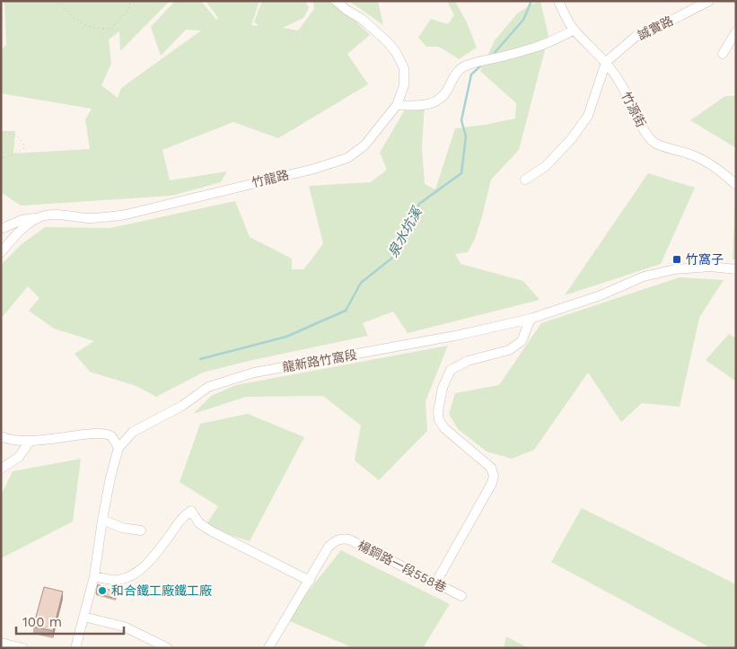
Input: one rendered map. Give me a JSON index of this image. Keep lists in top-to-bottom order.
{
  "streets": {
    "street": [
      "誠實路",
      "竹源街",
      "竹龍路",
      "龍新路竹窩段",
      "楊銅路一段558巷"
    ]
  },
  "crossings": [
    ["誠實路", "竹源街"]
  ],
  "water": ["泉水坑溪"],
  "places": {
    "transit": ["竹窩子"],
    "other": ["和合鐵工廠鐵工廠"]
  },
  "scale_bar": "100 m"
}
